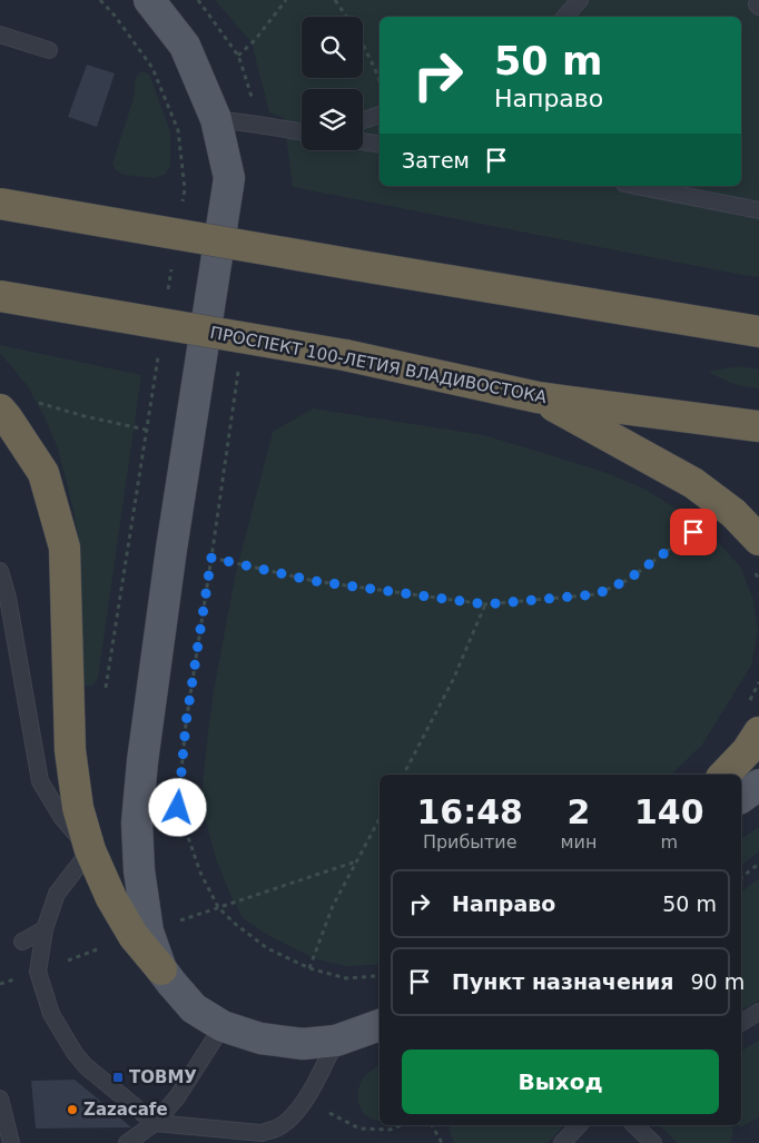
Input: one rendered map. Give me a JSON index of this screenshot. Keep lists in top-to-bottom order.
{
  "streets": {
    "highway": ["ПРОСПЕКТ 100-ЛЕТИЯ ВЛАДИВОСТОКА"]
  },
  "places": {
    "transit": ["ТОВМУ"],
    "other": ["Zazacafe"]
  },
  "page": {
    "turn": ["50 m", "Направо"],
    "then": "Затем",
    "eta": [
      "16:48",
      "Прибытие",
      "2",
      "мин",
      "140",
      "m"
    ],
    "list": [
      {
        "name": "Направо",
        "value": "50 m"
      },
      {
        "name": "Пункт назначения",
        "value": "90 m"
      }
    ],
    "buttons": "Выход"
  }
}
